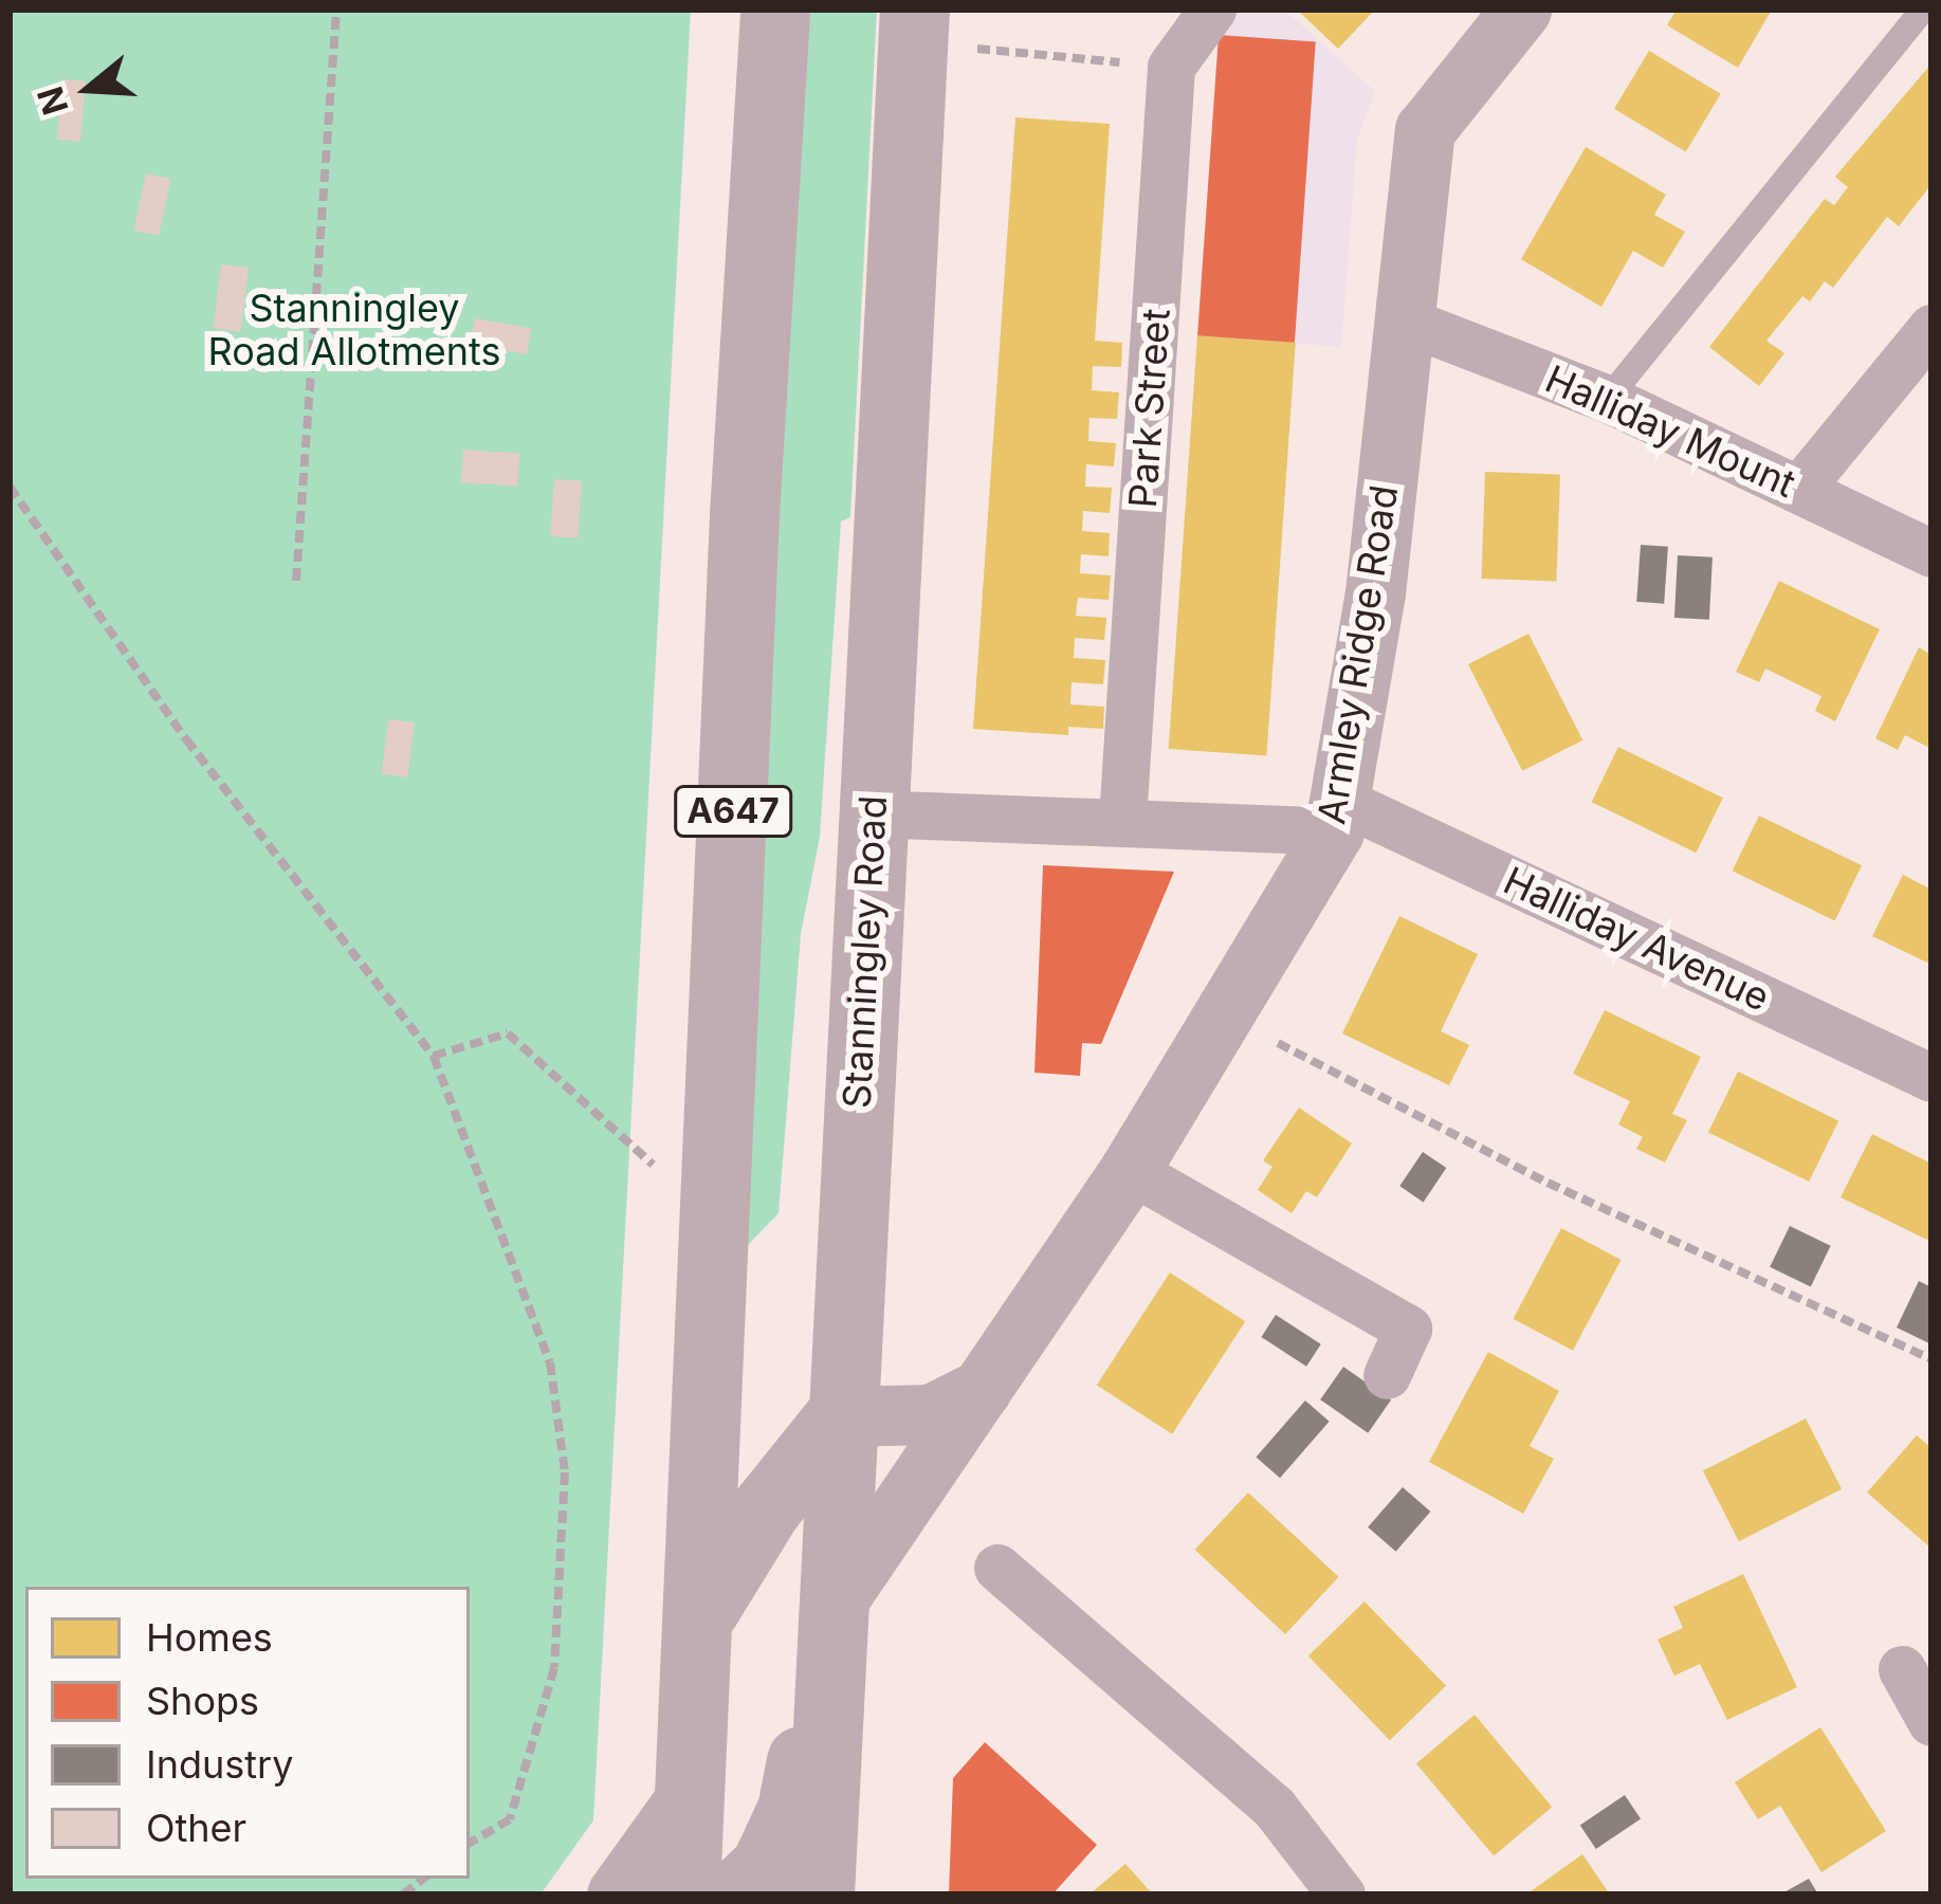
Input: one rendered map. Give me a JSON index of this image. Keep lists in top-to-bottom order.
{
  "streets": {
    "main road": ["A647", "Stanningley Road"],
    "street": [
      "Park Street",
      "Halliday Mount",
      "Armley Ridge Road",
      "Halliday Avenue"
    ]
  },
  "crossings": [
    ["Halliday Mount", "Armley Ridge Road"],
    ["Armley Ridge Road", "Halliday Avenue"],
    ["Armley Ridge Road", "Stanningley Road"]
  ],
  "parks": ["Stanningley Road Allotments"],
  "legend": [
    "Homes",
    "Shops",
    "Industry",
    "Other"
  ],
  "north": "left"
}
